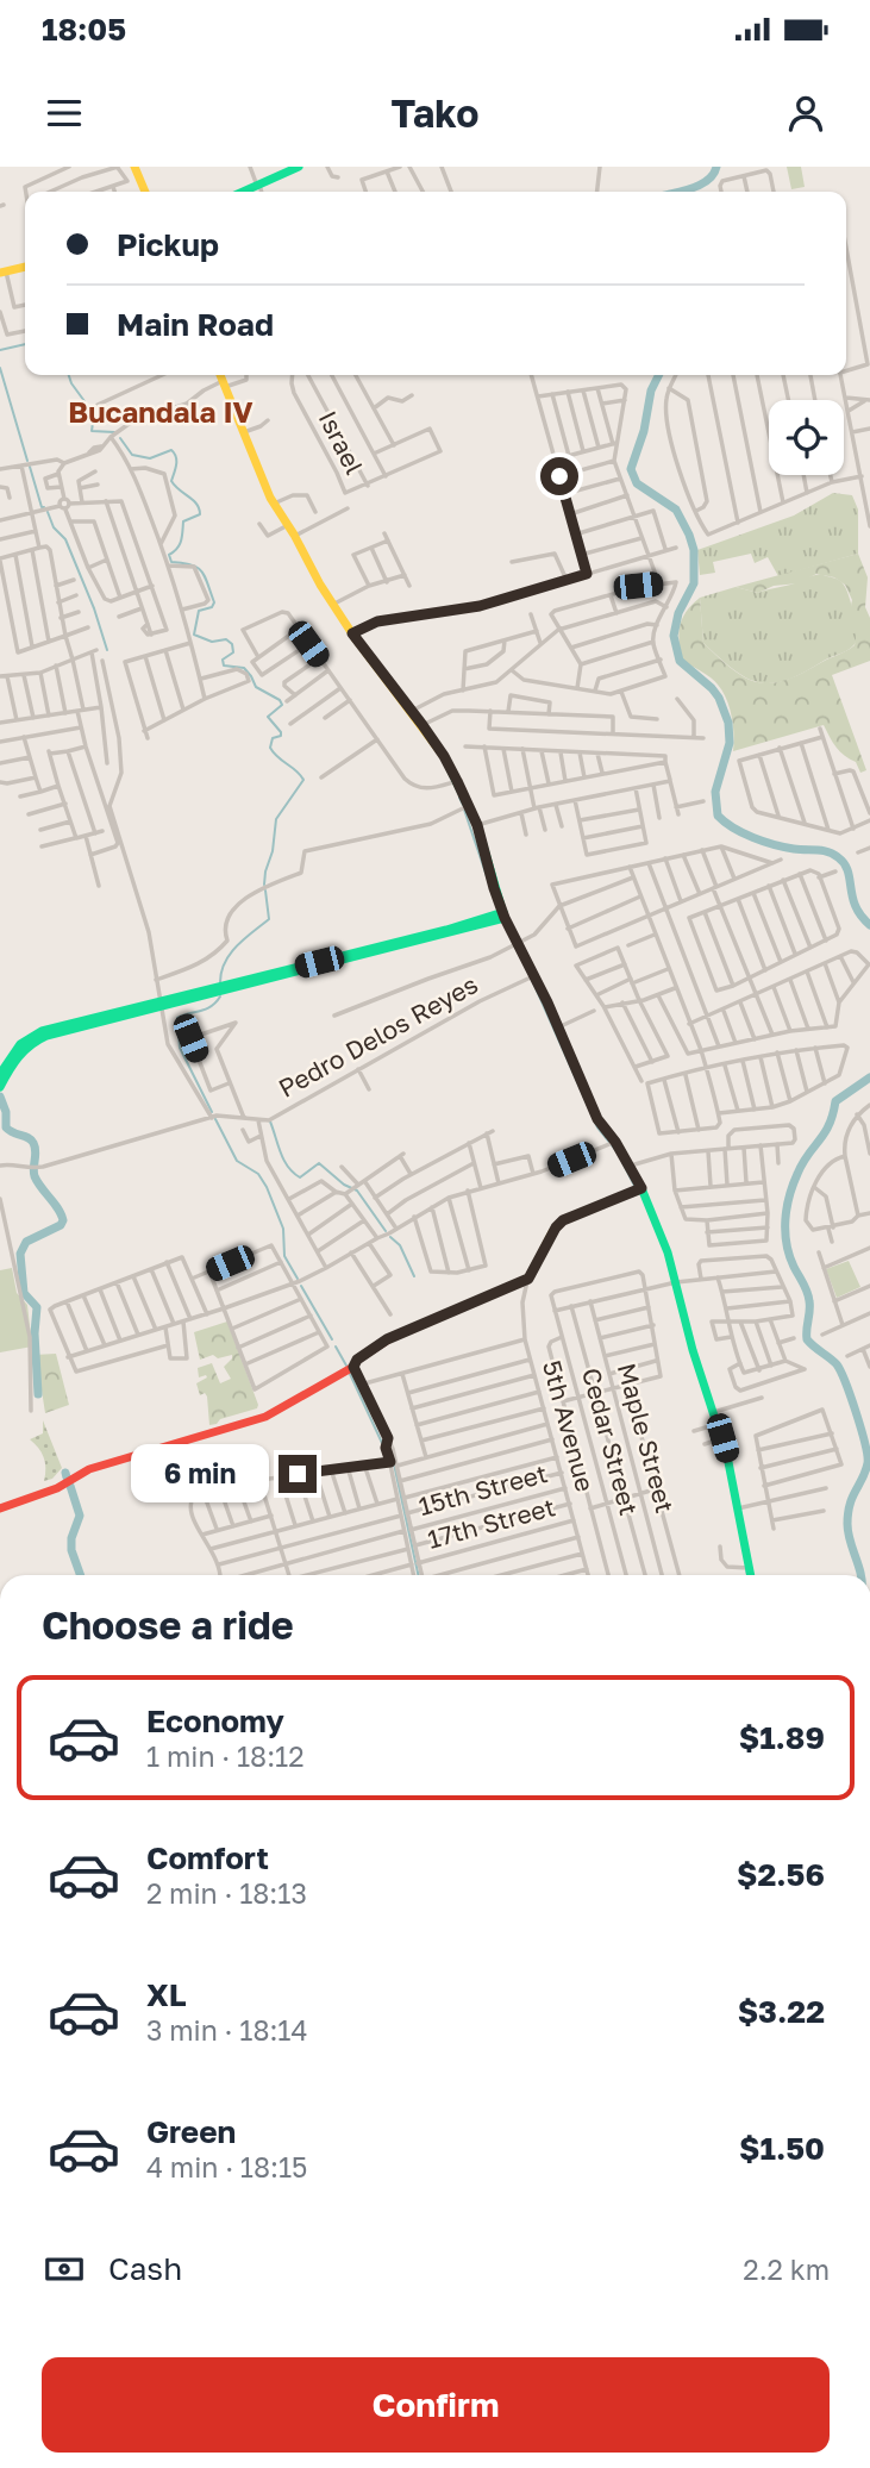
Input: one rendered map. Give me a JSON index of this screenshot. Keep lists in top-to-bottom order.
{
  "streets": {
    "street": [
      "Israel",
      "Pedro Delos Reyes",
      "5th Avenue",
      "Maple Street",
      "Cedar Street",
      "15th Street",
      "17th Street"
    ]
  },
  "crossings": [
    ["5th Avenue", "15th Street"],
    ["5th Avenue", "17th Street"]
  ],
  "districts": ["Bucandala IV"],
  "page": {
    "status": "18:05",
    "header": "Tako",
    "banner": ["Pickup", "Main Road"],
    "bubble": "6 min",
    "heading": "Choose a ride",
    "list": [
      {
        "name": "Economy",
        "note": "1 min · 18:12",
        "value": "$1.89"
      },
      {
        "name": "Comfort",
        "note": "2 min · 18:13",
        "value": "$2.56"
      },
      {
        "name": "XL",
        "note": "3 min · 18:14",
        "value": "$3.22"
      },
      {
        "name": "Green",
        "note": "4 min · 18:15",
        "value": "$1.50"
      }
    ],
    "pay": ["Cash", "2.2 km"],
    "buttons": "Confirm"
  }
}
